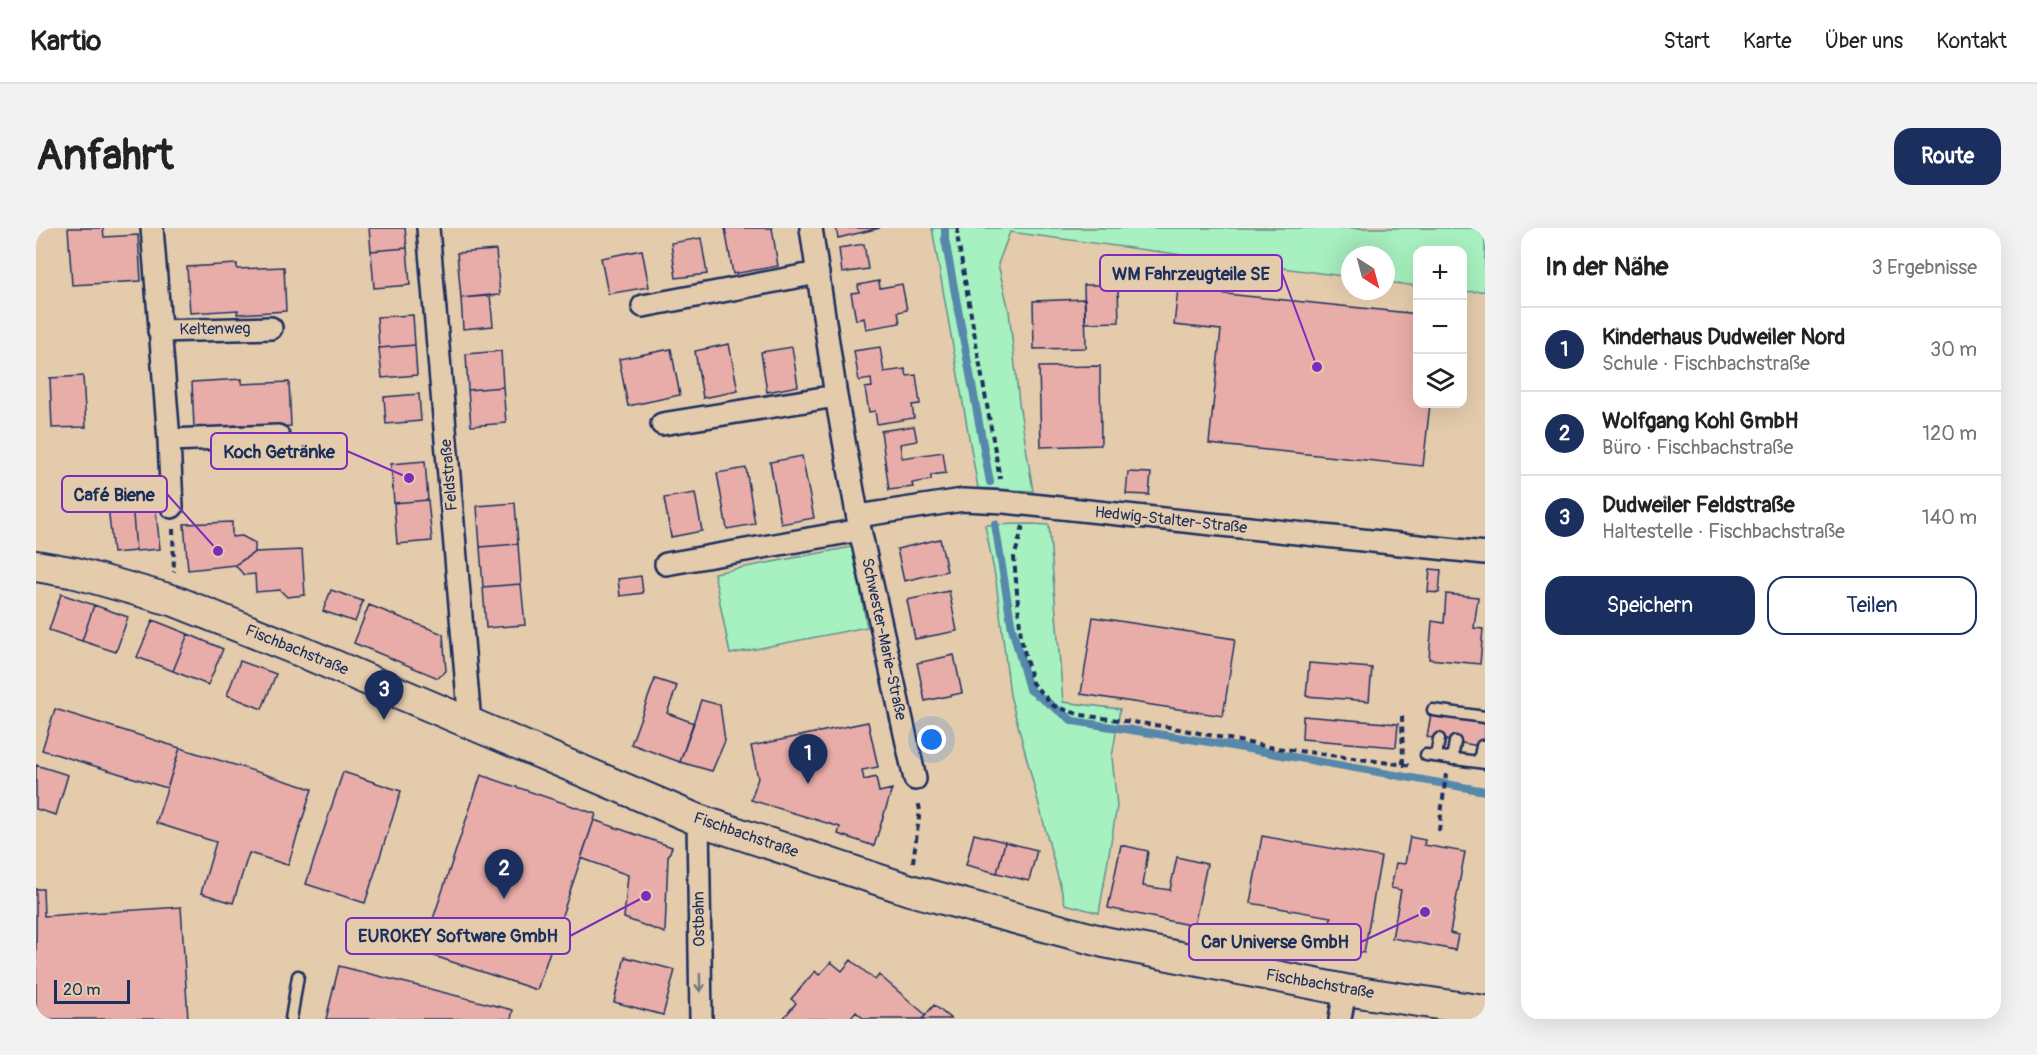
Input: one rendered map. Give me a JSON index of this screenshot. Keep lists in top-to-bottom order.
{
  "streets": {
    "street": [
      "Keltenweg",
      "Feldstraße",
      "Hedwig-Stalter-Straße",
      "Schwester-Marie-Straße",
      "Fischbachstraße",
      "Ostbahn"
    ]
  },
  "crossings": [
    ["Feldstraße", "Fischbachstraße"],
    ["Hedwig-Stalter-Straße", "Schwester-Marie-Straße"],
    ["Fischbachstraße", "Ostbahn"]
  ],
  "one_way": ["Ostbahn"],
  "places": [
    "WM Fahrzeugteile SE",
    "Koch Getränke",
    "Café Biene",
    "EUROKEY Software GmbH",
    "Car Universe GmbH"
  ],
  "scale_bar": "20 m",
  "north": "bottom right",
  "page": {
    "header": "Kartio",
    "nav": [
      "Start",
      "Karte",
      "Über uns",
      "Kontakt"
    ],
    "buttons": [
      "Route",
      ["Speichern", "Teilen"]
    ],
    "title": "Anfahrt",
    "heading": ["In der Nähe", "3 Ergebnisse"],
    "map_buttons": ["+", "−"],
    "list": [
      {
        "mark": "1",
        "name": "Kinderhaus Dudweiler Nord",
        "note": "Schule · Fischbachstraße",
        "value": "30 m"
      },
      {
        "mark": "2",
        "name": "Wolfgang Kohl GmbH",
        "note": "Büro · Fischbachstraße",
        "value": "120 m"
      },
      {
        "mark": "3",
        "name": "Dudweiler Feldstraße",
        "note": "Haltestelle · Fischbachstraße",
        "value": "140 m"
      }
    ],
    "pins": ["3", "1", "2"],
    "scale": "20 m"
  }
}
